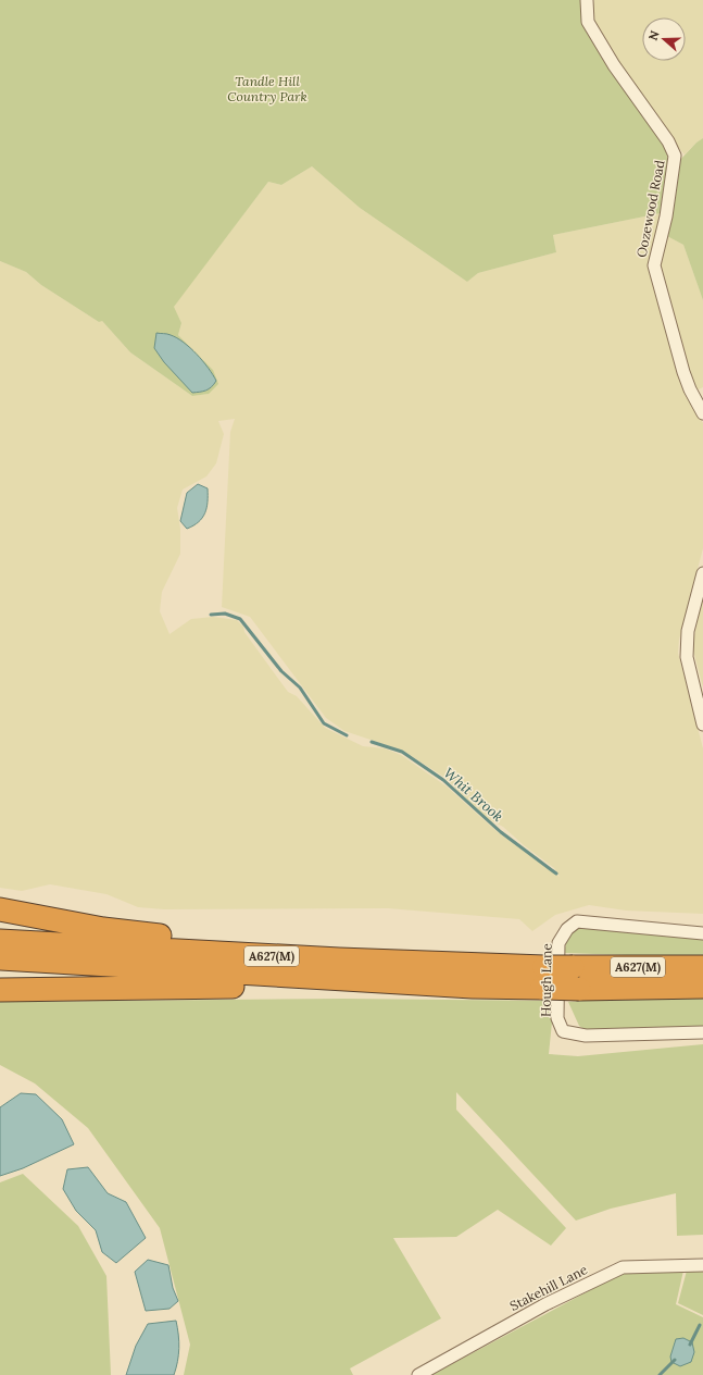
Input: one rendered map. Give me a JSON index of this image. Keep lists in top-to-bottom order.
{
  "streets": {
    "highway": ["A627(M)"],
    "street": ["Oozewood Road", "Hough Lane", "Stakehill Lane"]
  },
  "water": ["Whit Brook"],
  "parks": ["Tandle Hill Country Park"],
  "north": "left"
}
